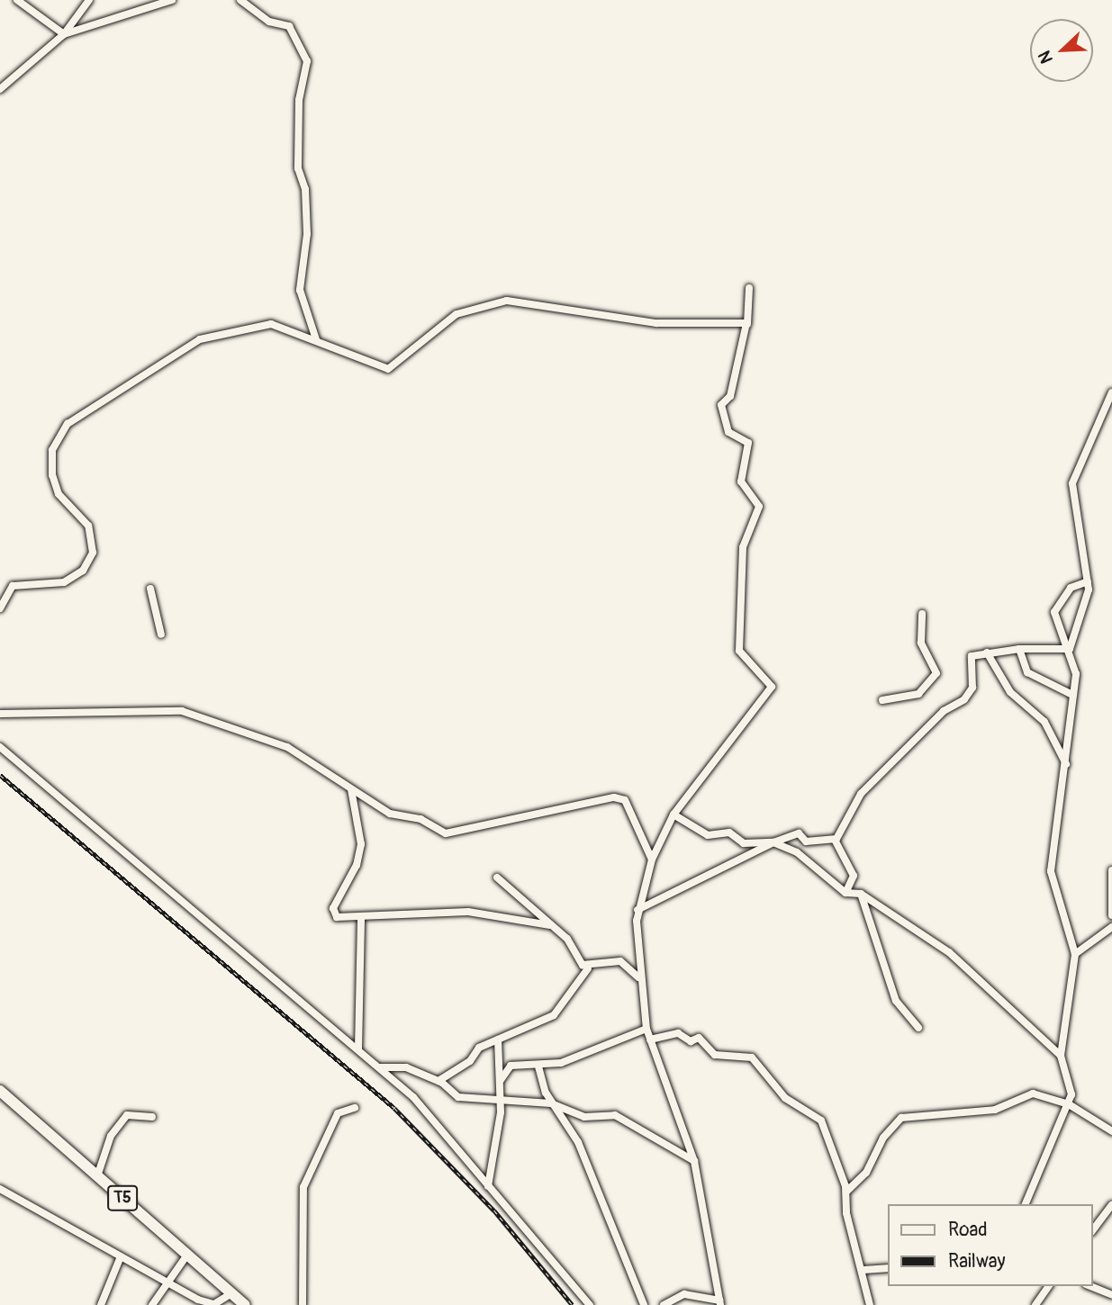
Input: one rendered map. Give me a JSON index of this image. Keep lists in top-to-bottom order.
{
  "streets": {
    "highway": ["T5"]
  },
  "legend": ["Road", "Railway"],
  "north": "bottom left"
}
